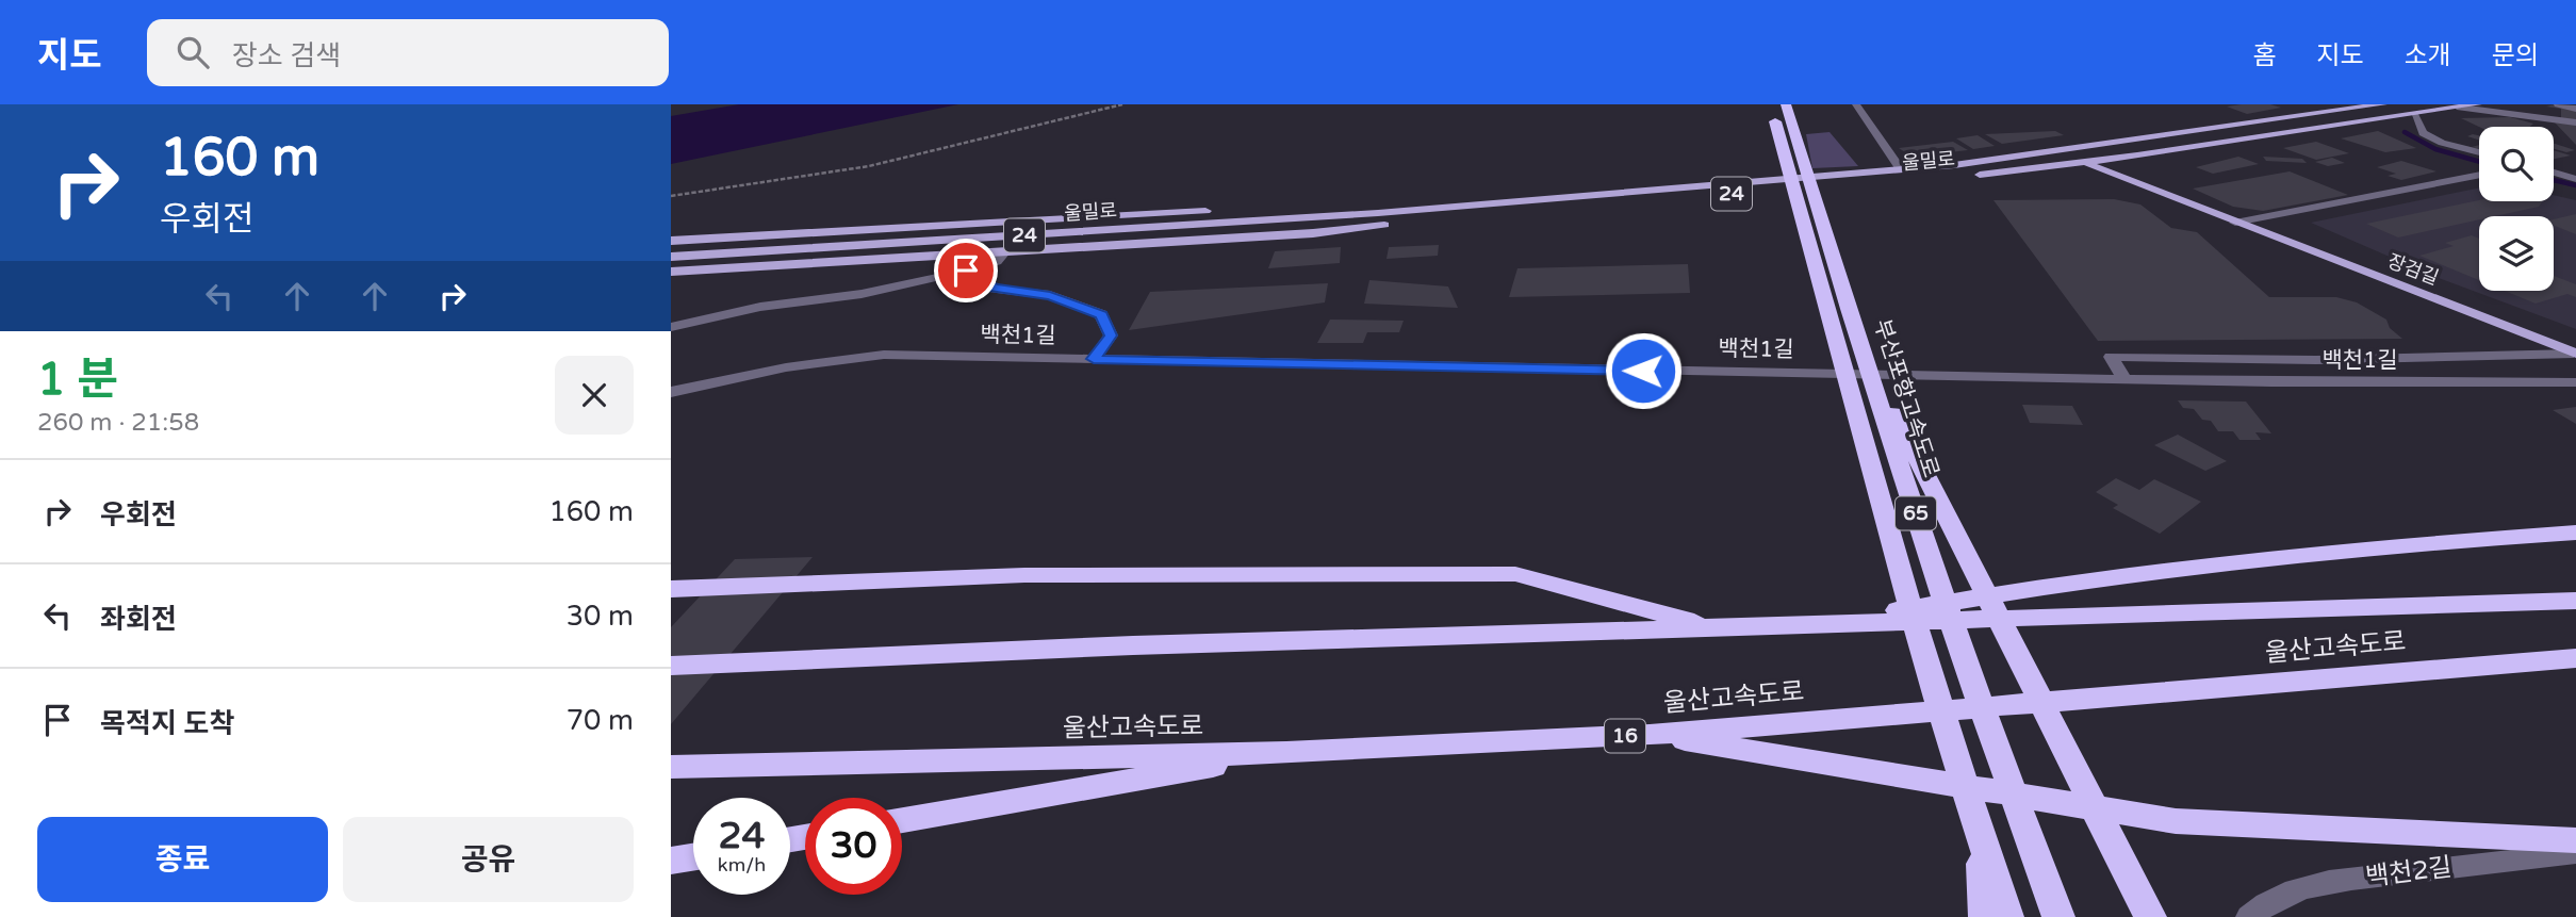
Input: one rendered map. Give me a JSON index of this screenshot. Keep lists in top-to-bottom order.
{
  "streets": {
    "highway": [
      "부산포항고속도로",
      "65",
      "울산고속도로",
      "16"
    ],
    "main road": ["울밀로", "24", "장검길"],
    "street": ["백천1길", "백천2길"]
  },
  "crossings": [
    ["울밀로", "장검길"]
  ],
  "page": {
    "header": "지도",
    "search": "장소 검색",
    "nav": [
      "홈",
      "지도",
      "소개",
      "문의"
    ],
    "turn": ["160 m", "우회전"],
    "heading": ["1 분", "260 m · 21:58"],
    "list": [
      {
        "name": "우회전",
        "value": "160 m"
      },
      {
        "name": "좌회전",
        "value": "30 m"
      },
      {
        "name": "목적지 도착",
        "value": "70 m"
      }
    ],
    "speed": "24 km/h",
    "limit": "30",
    "buttons": ["종료", "공유"]
  }
}
